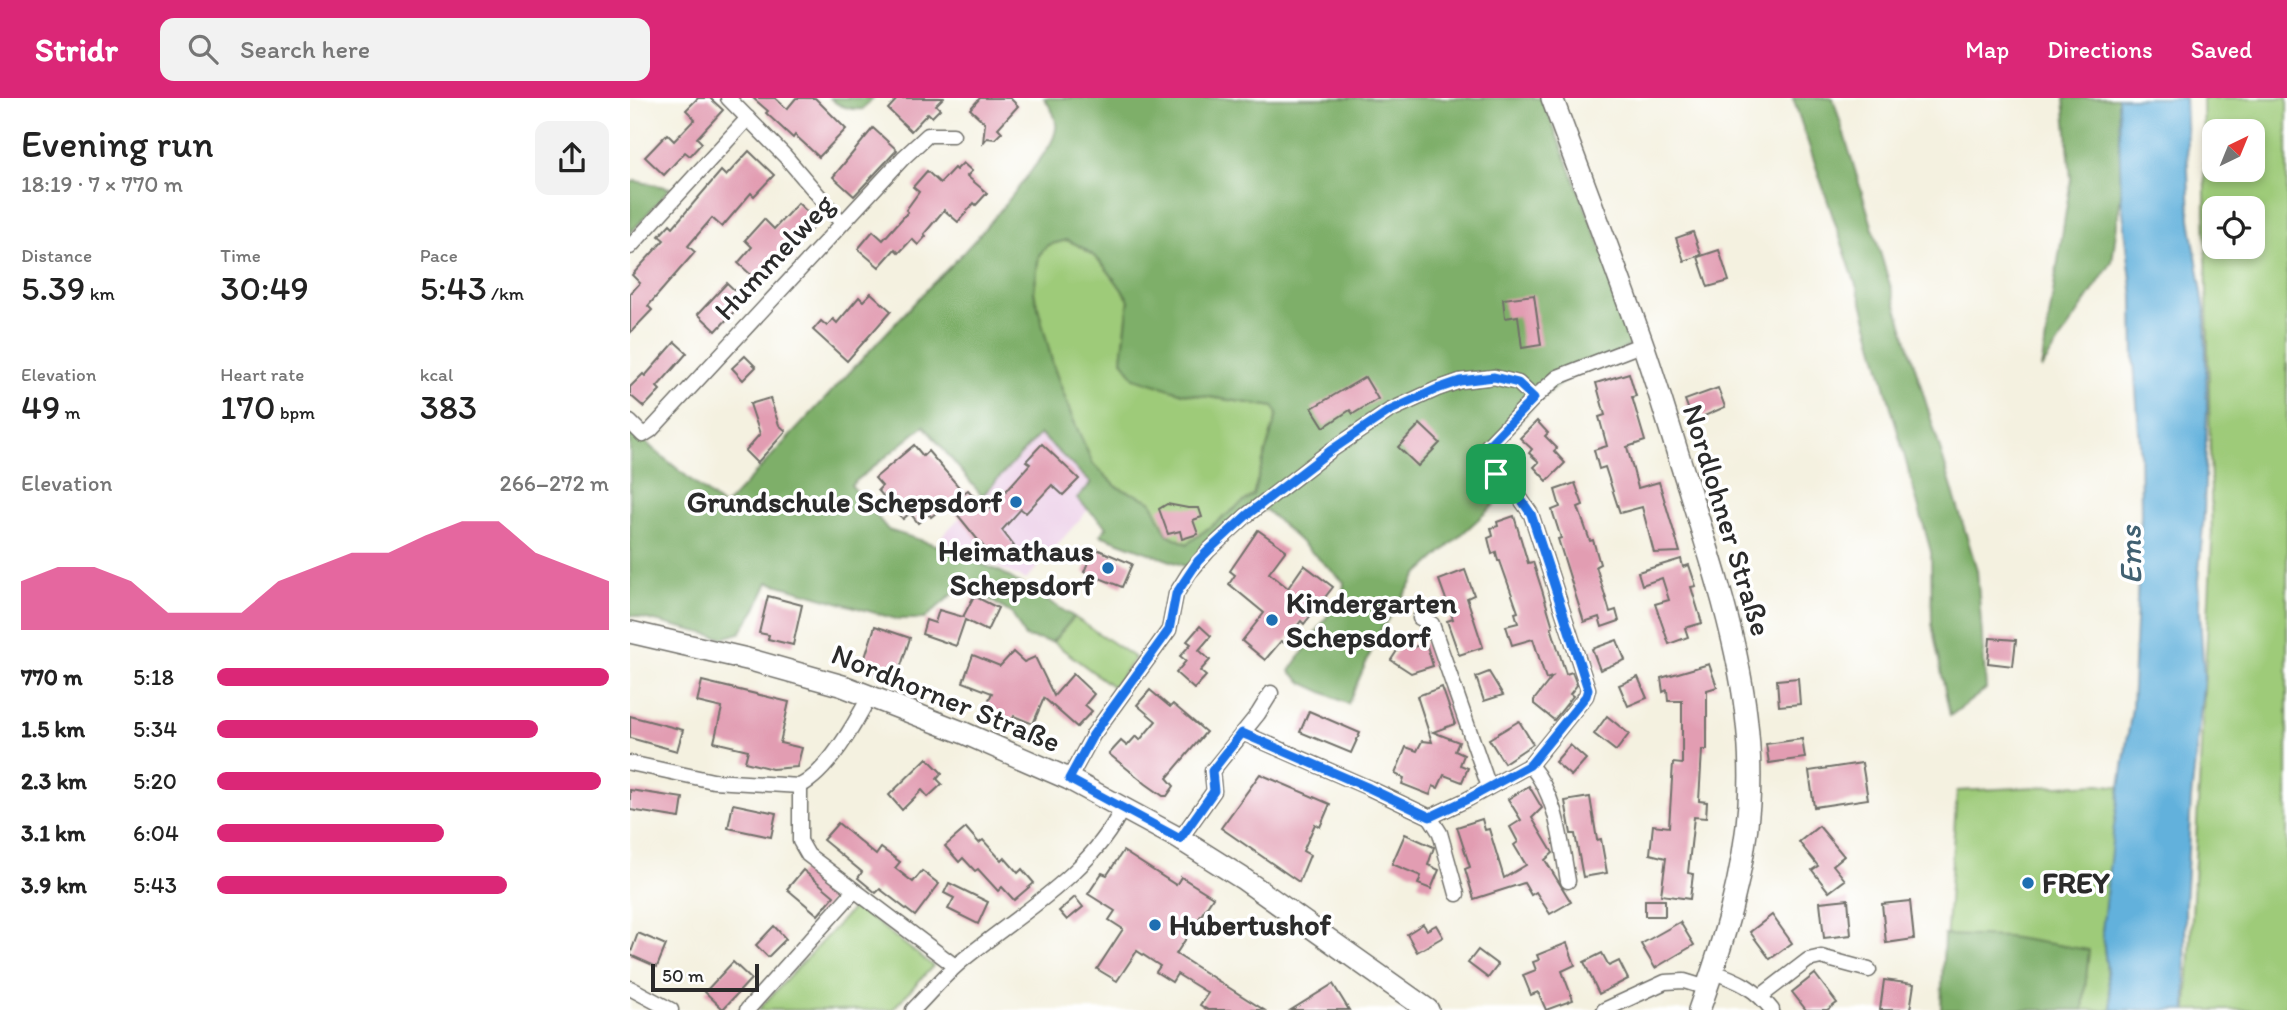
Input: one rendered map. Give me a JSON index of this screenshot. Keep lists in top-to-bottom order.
{
  "streets": {
    "street": ["Hummelweg", "Nordlohner Straße", "Nordhorner Straße"]
  },
  "water": ["Ems"],
  "places": [
    "Grundschule Schepsdorf",
    "Heimathaus Schepsdorf",
    "Kindergarten Schepsdorf",
    "FREY",
    "Hubertushof"
  ],
  "scale_bar": "50 m",
  "north": "top right",
  "page": {
    "header": "Stridr",
    "search": "Search here",
    "nav": ["Map", "Directions", "Saved"],
    "heading": ["Evening run", "18:19 · 7 × 770 m"],
    "stats": [
      ["Distance", "5.39 km"],
      ["Time", "30:49"],
      ["Pace", "5:43 /km"],
      ["Elevation", "49 m"],
      ["Heart rate", "170 bpm"],
      ["kcal", "383"]
    ],
    "chart": ["Elevation", "266–272 m"],
    "list": [
      {
        "name": "770 m",
        "note": "5:18"
      },
      {
        "name": "1.5 km",
        "note": "5:34"
      },
      {
        "name": "2.3 km",
        "note": "5:20"
      },
      {
        "name": "3.1 km",
        "note": "6:04"
      },
      {
        "name": "3.9 km",
        "note": "5:43"
      }
    ],
    "scale": "50 m"
  }
}
